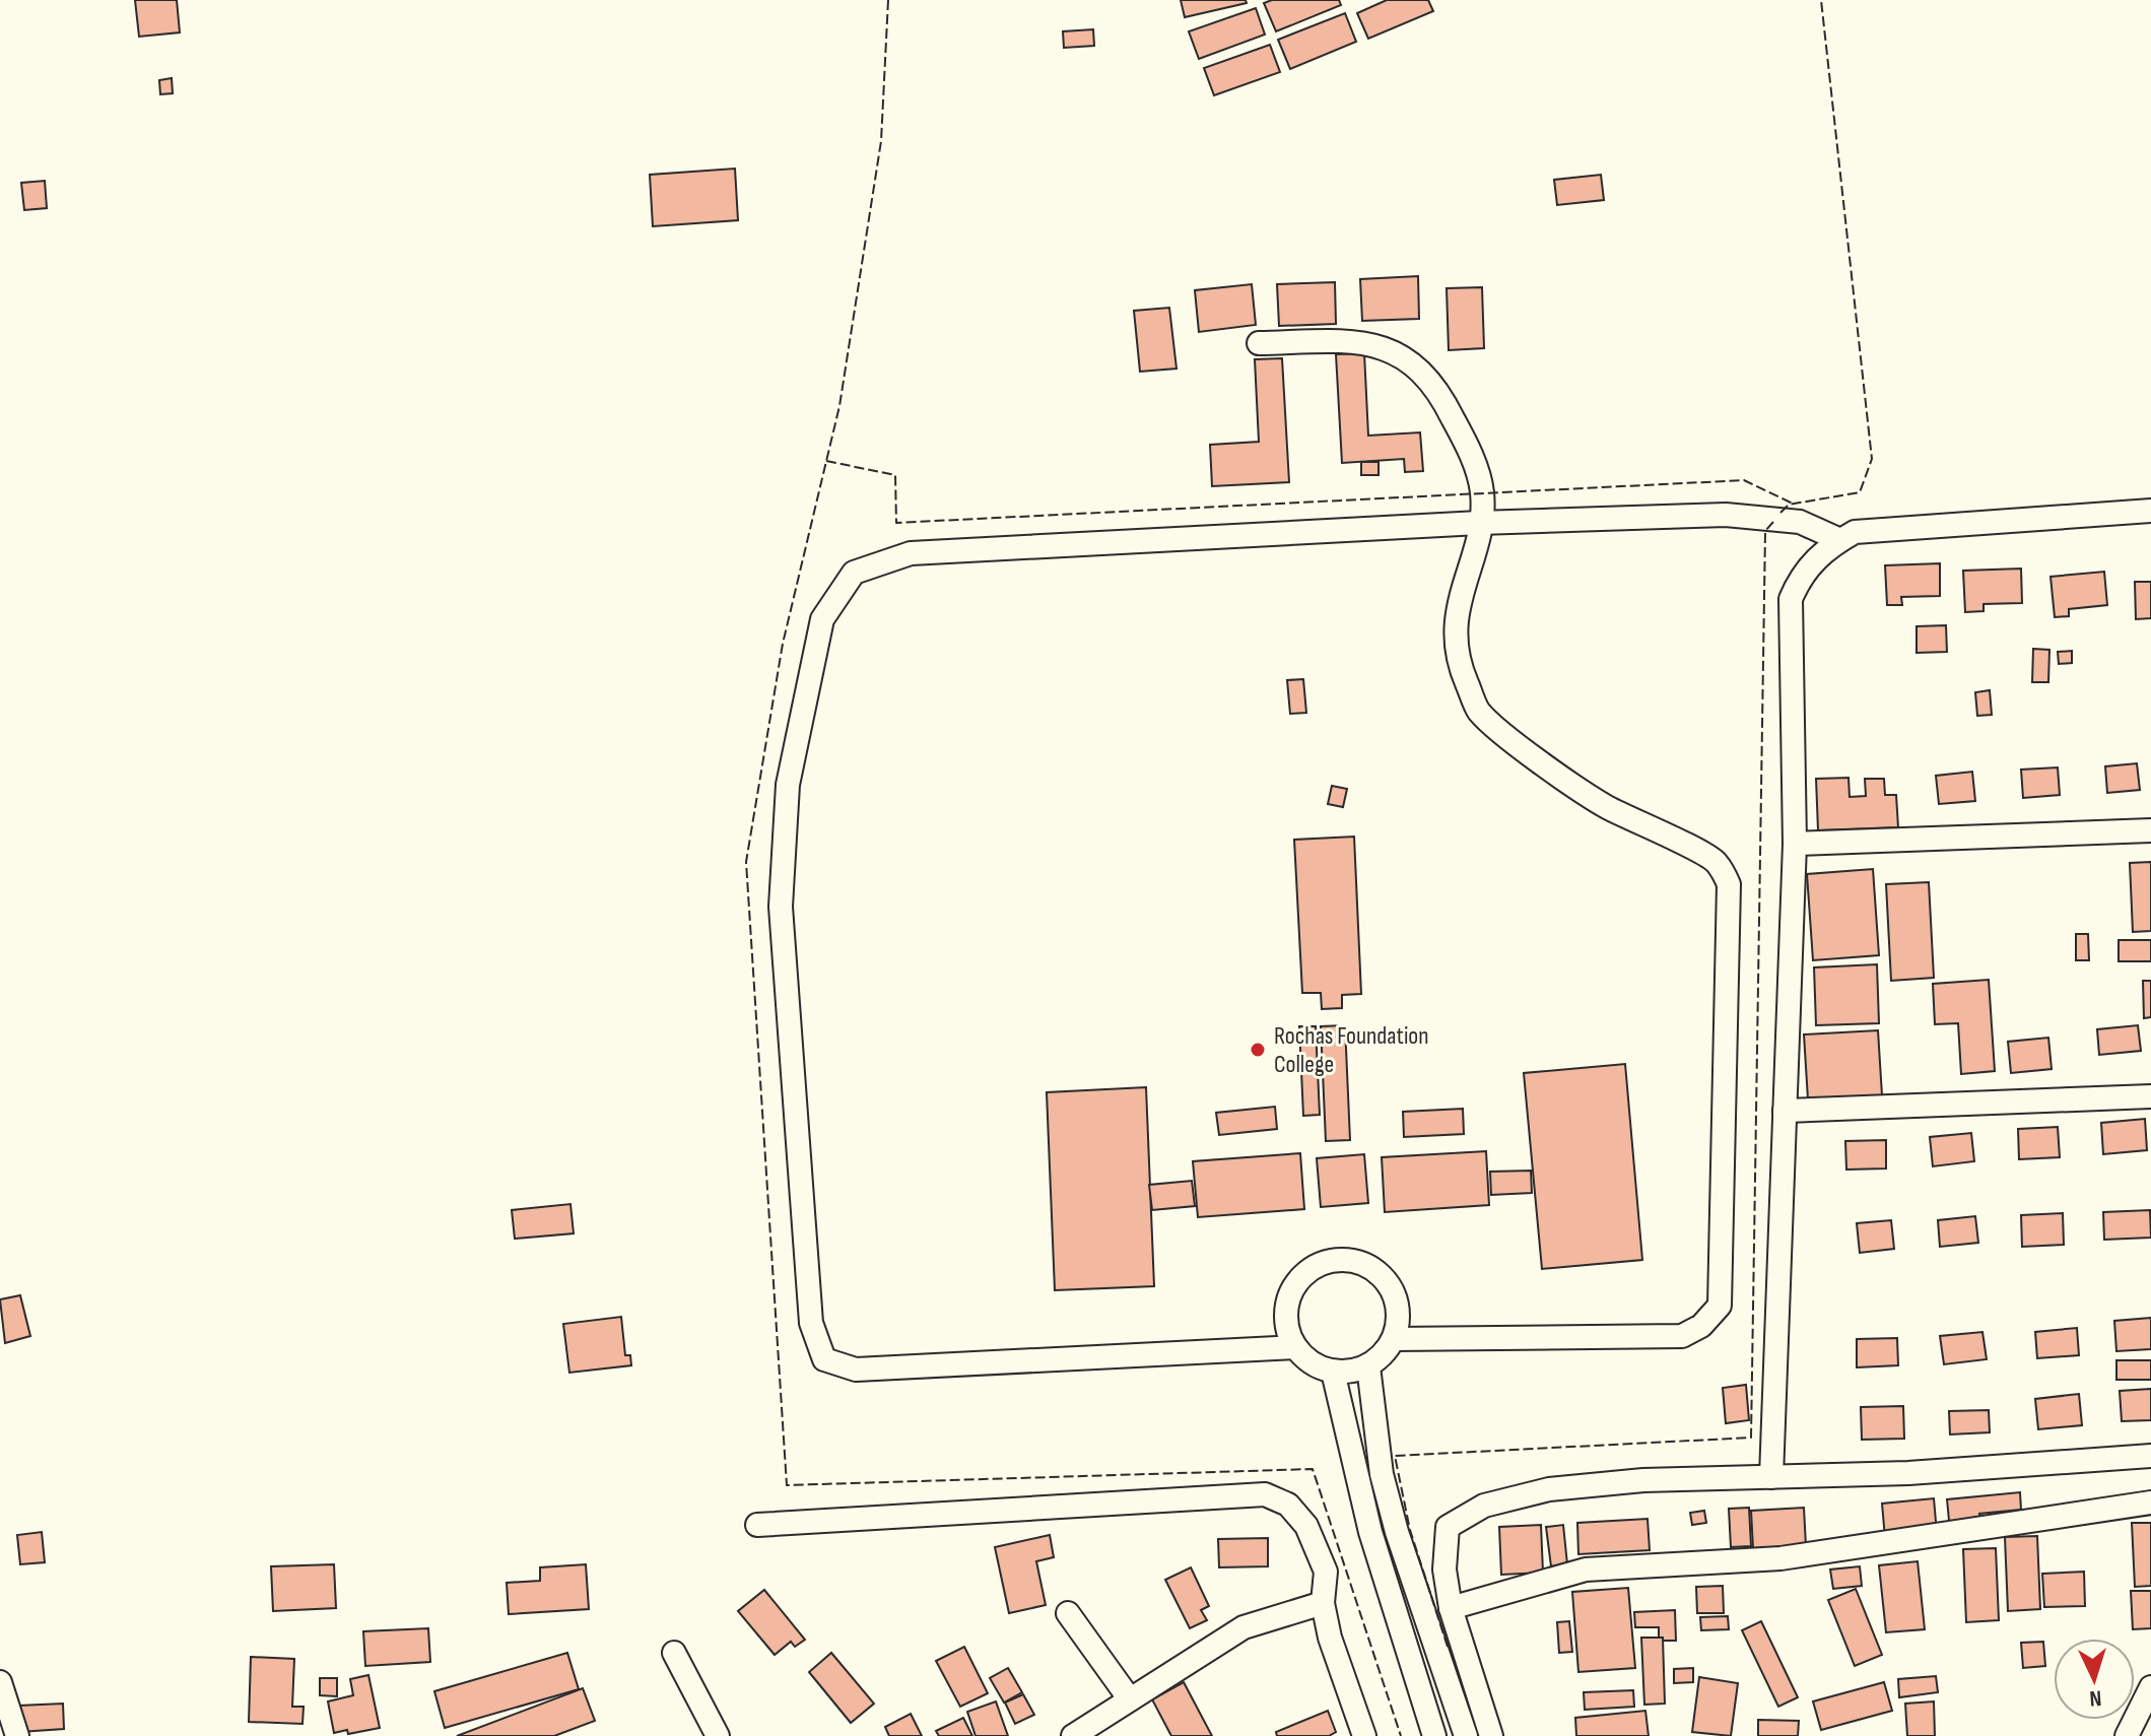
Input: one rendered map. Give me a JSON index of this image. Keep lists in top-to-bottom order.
{
  "places": ["Rochas Foundation College"],
  "north": "bottom"
}
